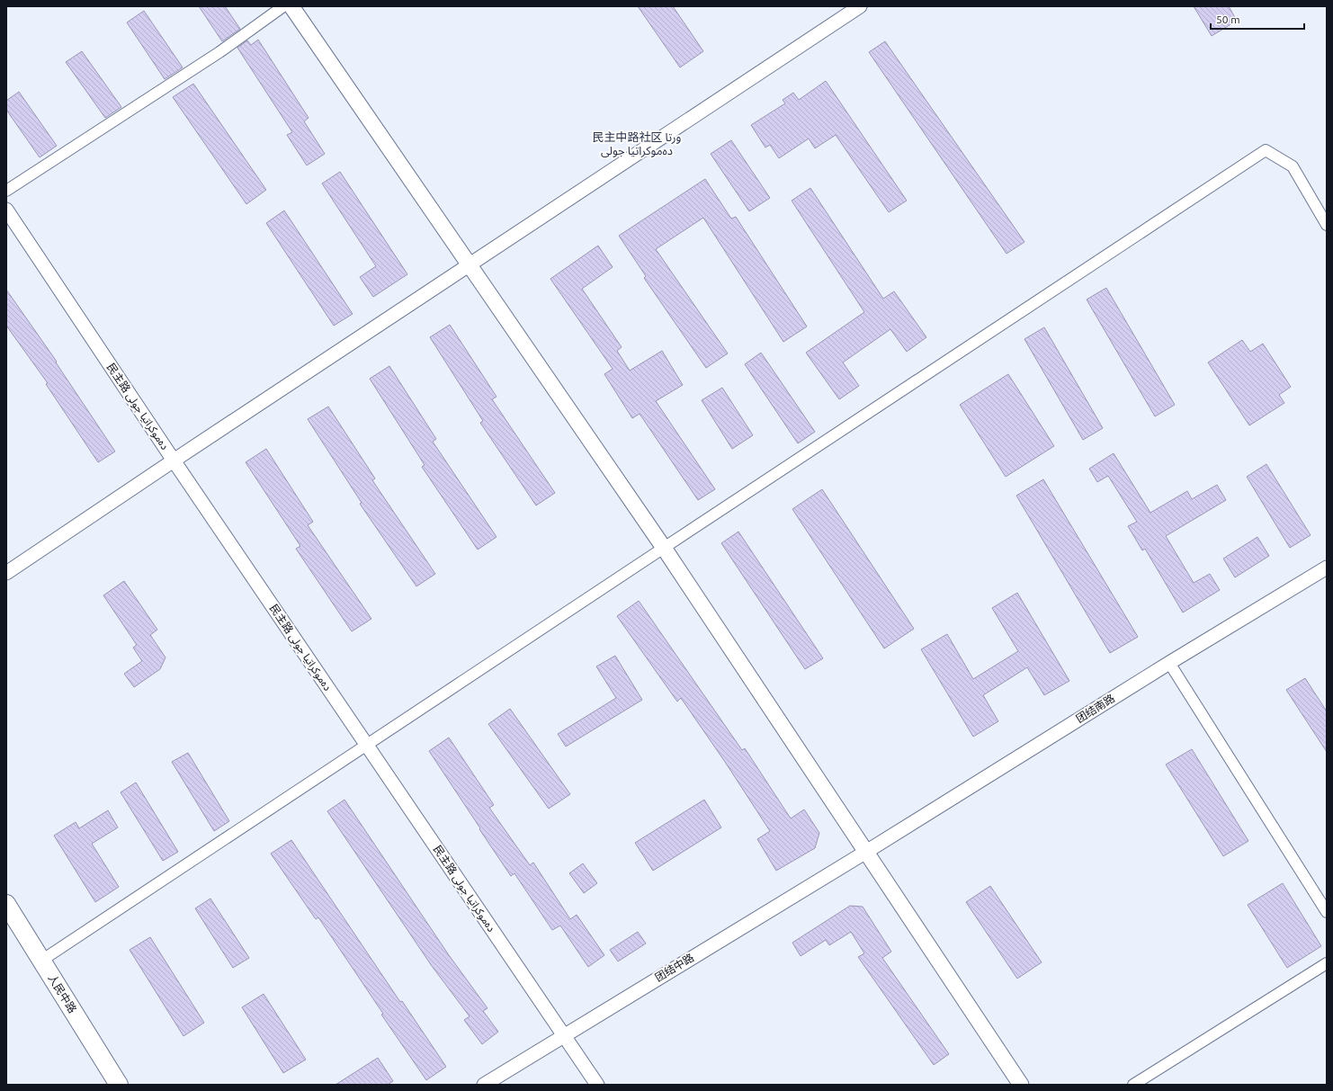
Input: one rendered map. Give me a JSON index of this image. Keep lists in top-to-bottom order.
{
  "streets": {
    "highway": ["人民中路"],
    "street": ["民主路 دەموكراتيا جولى", "团结南路", "团结中路"]
  },
  "crossings": [
    ["民主路 دەموكراتيا جولى", "团结中路"],
    ["团结南路", "团结中路"]
  ],
  "districts": ["民主中路社区 ورتا دەموكراتيا جولى"],
  "scale_bar": "50 m"
}
